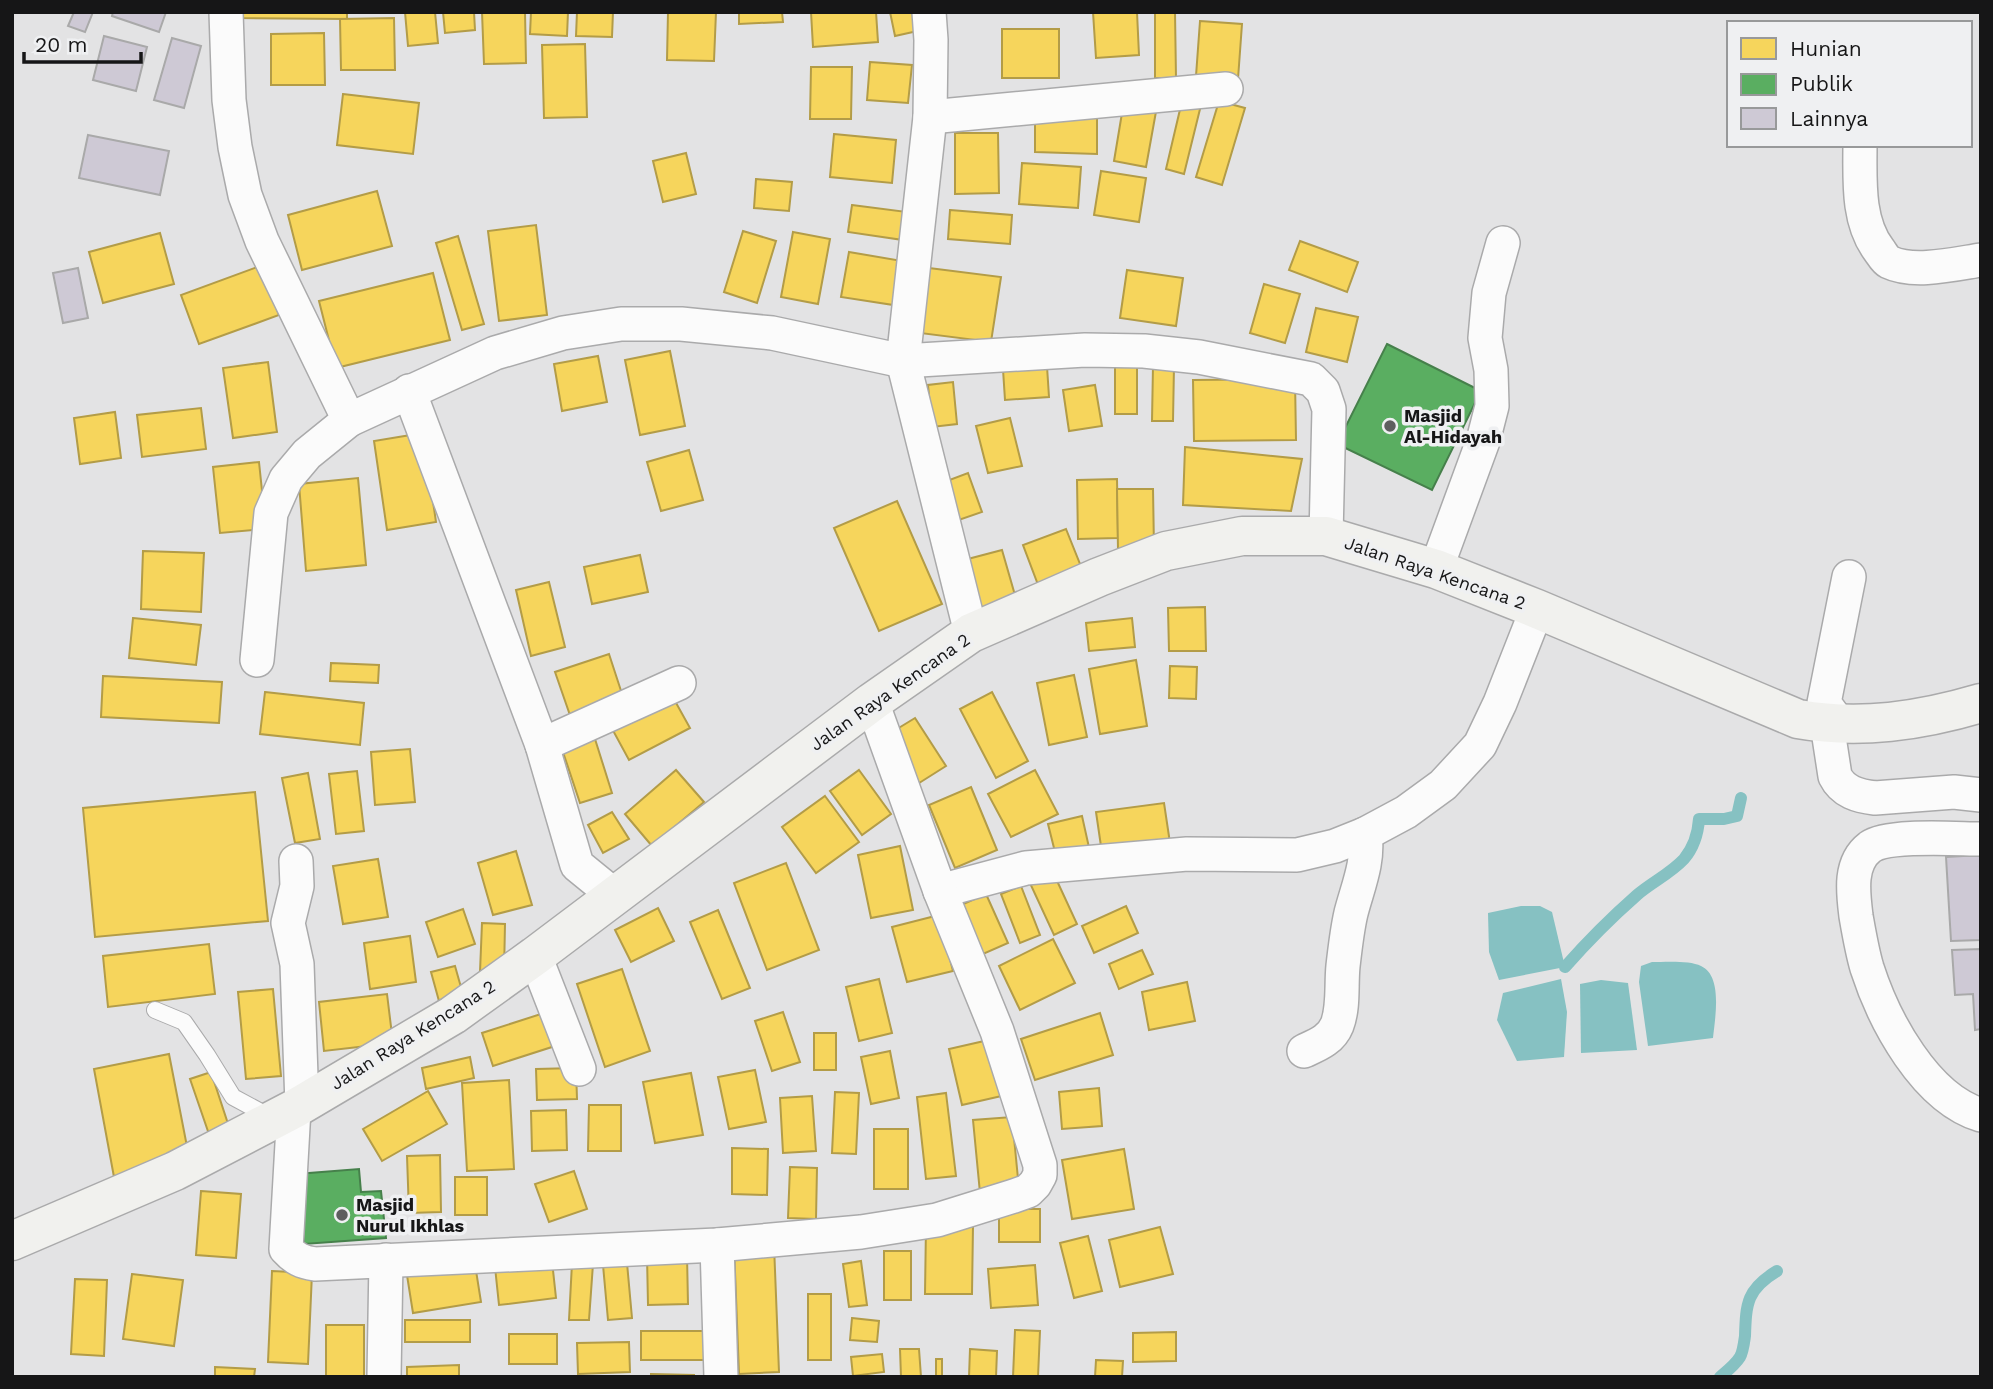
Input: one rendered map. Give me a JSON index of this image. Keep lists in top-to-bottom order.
{
  "streets": {
    "street": ["Jalan Raya Kencana 2"]
  },
  "places": ["Masjid Al-Hidayah", "Masjid Nurul Ikhlas"],
  "legend": ["Hunian", "Publik", "Lainnya"],
  "scale_bar": "20 m"
}
